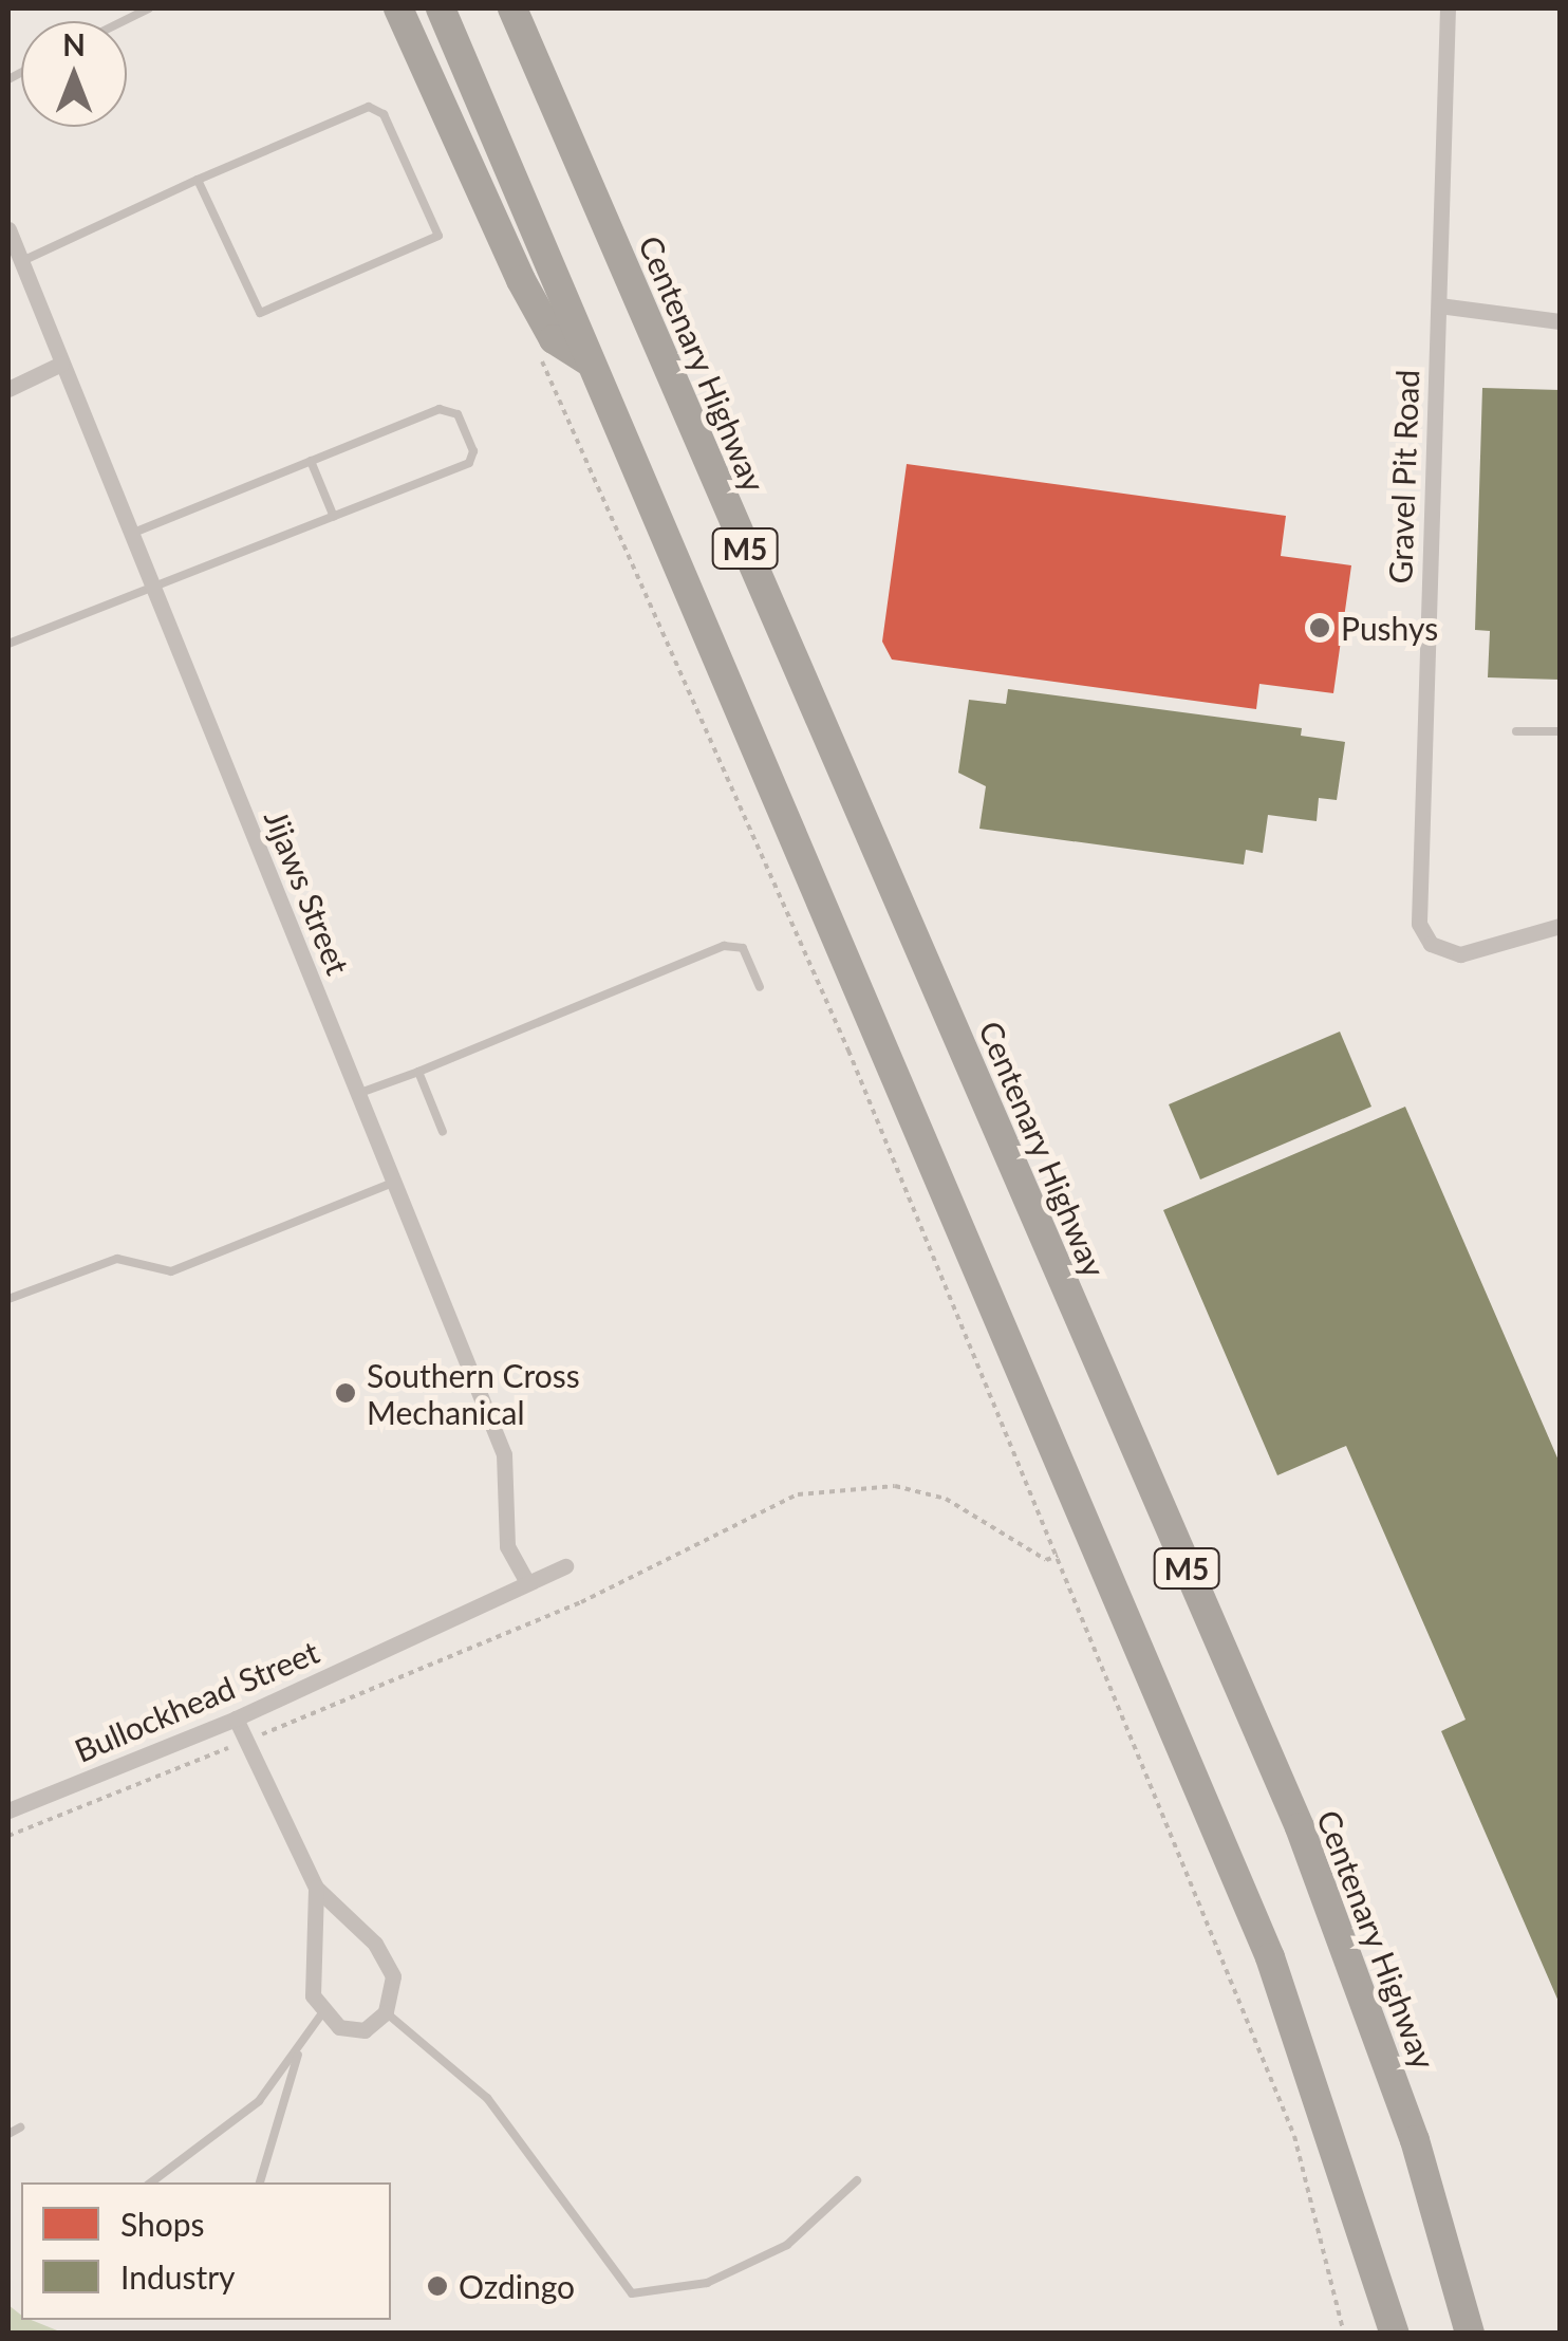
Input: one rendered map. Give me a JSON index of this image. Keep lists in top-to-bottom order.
{
  "streets": {
    "highway": ["Centenary Highway", "M5"],
    "street": ["Gravel Pit Road", "Jijaws Street", "Bullockhead Street"]
  },
  "crossings": [
    ["Jijaws Street", "Bullockhead Street"]
  ],
  "places": ["Pushys", "Southern Cross Mechanical", "Ozdingo"],
  "legend": ["Shops", "Industry"],
  "north": "top"
}
